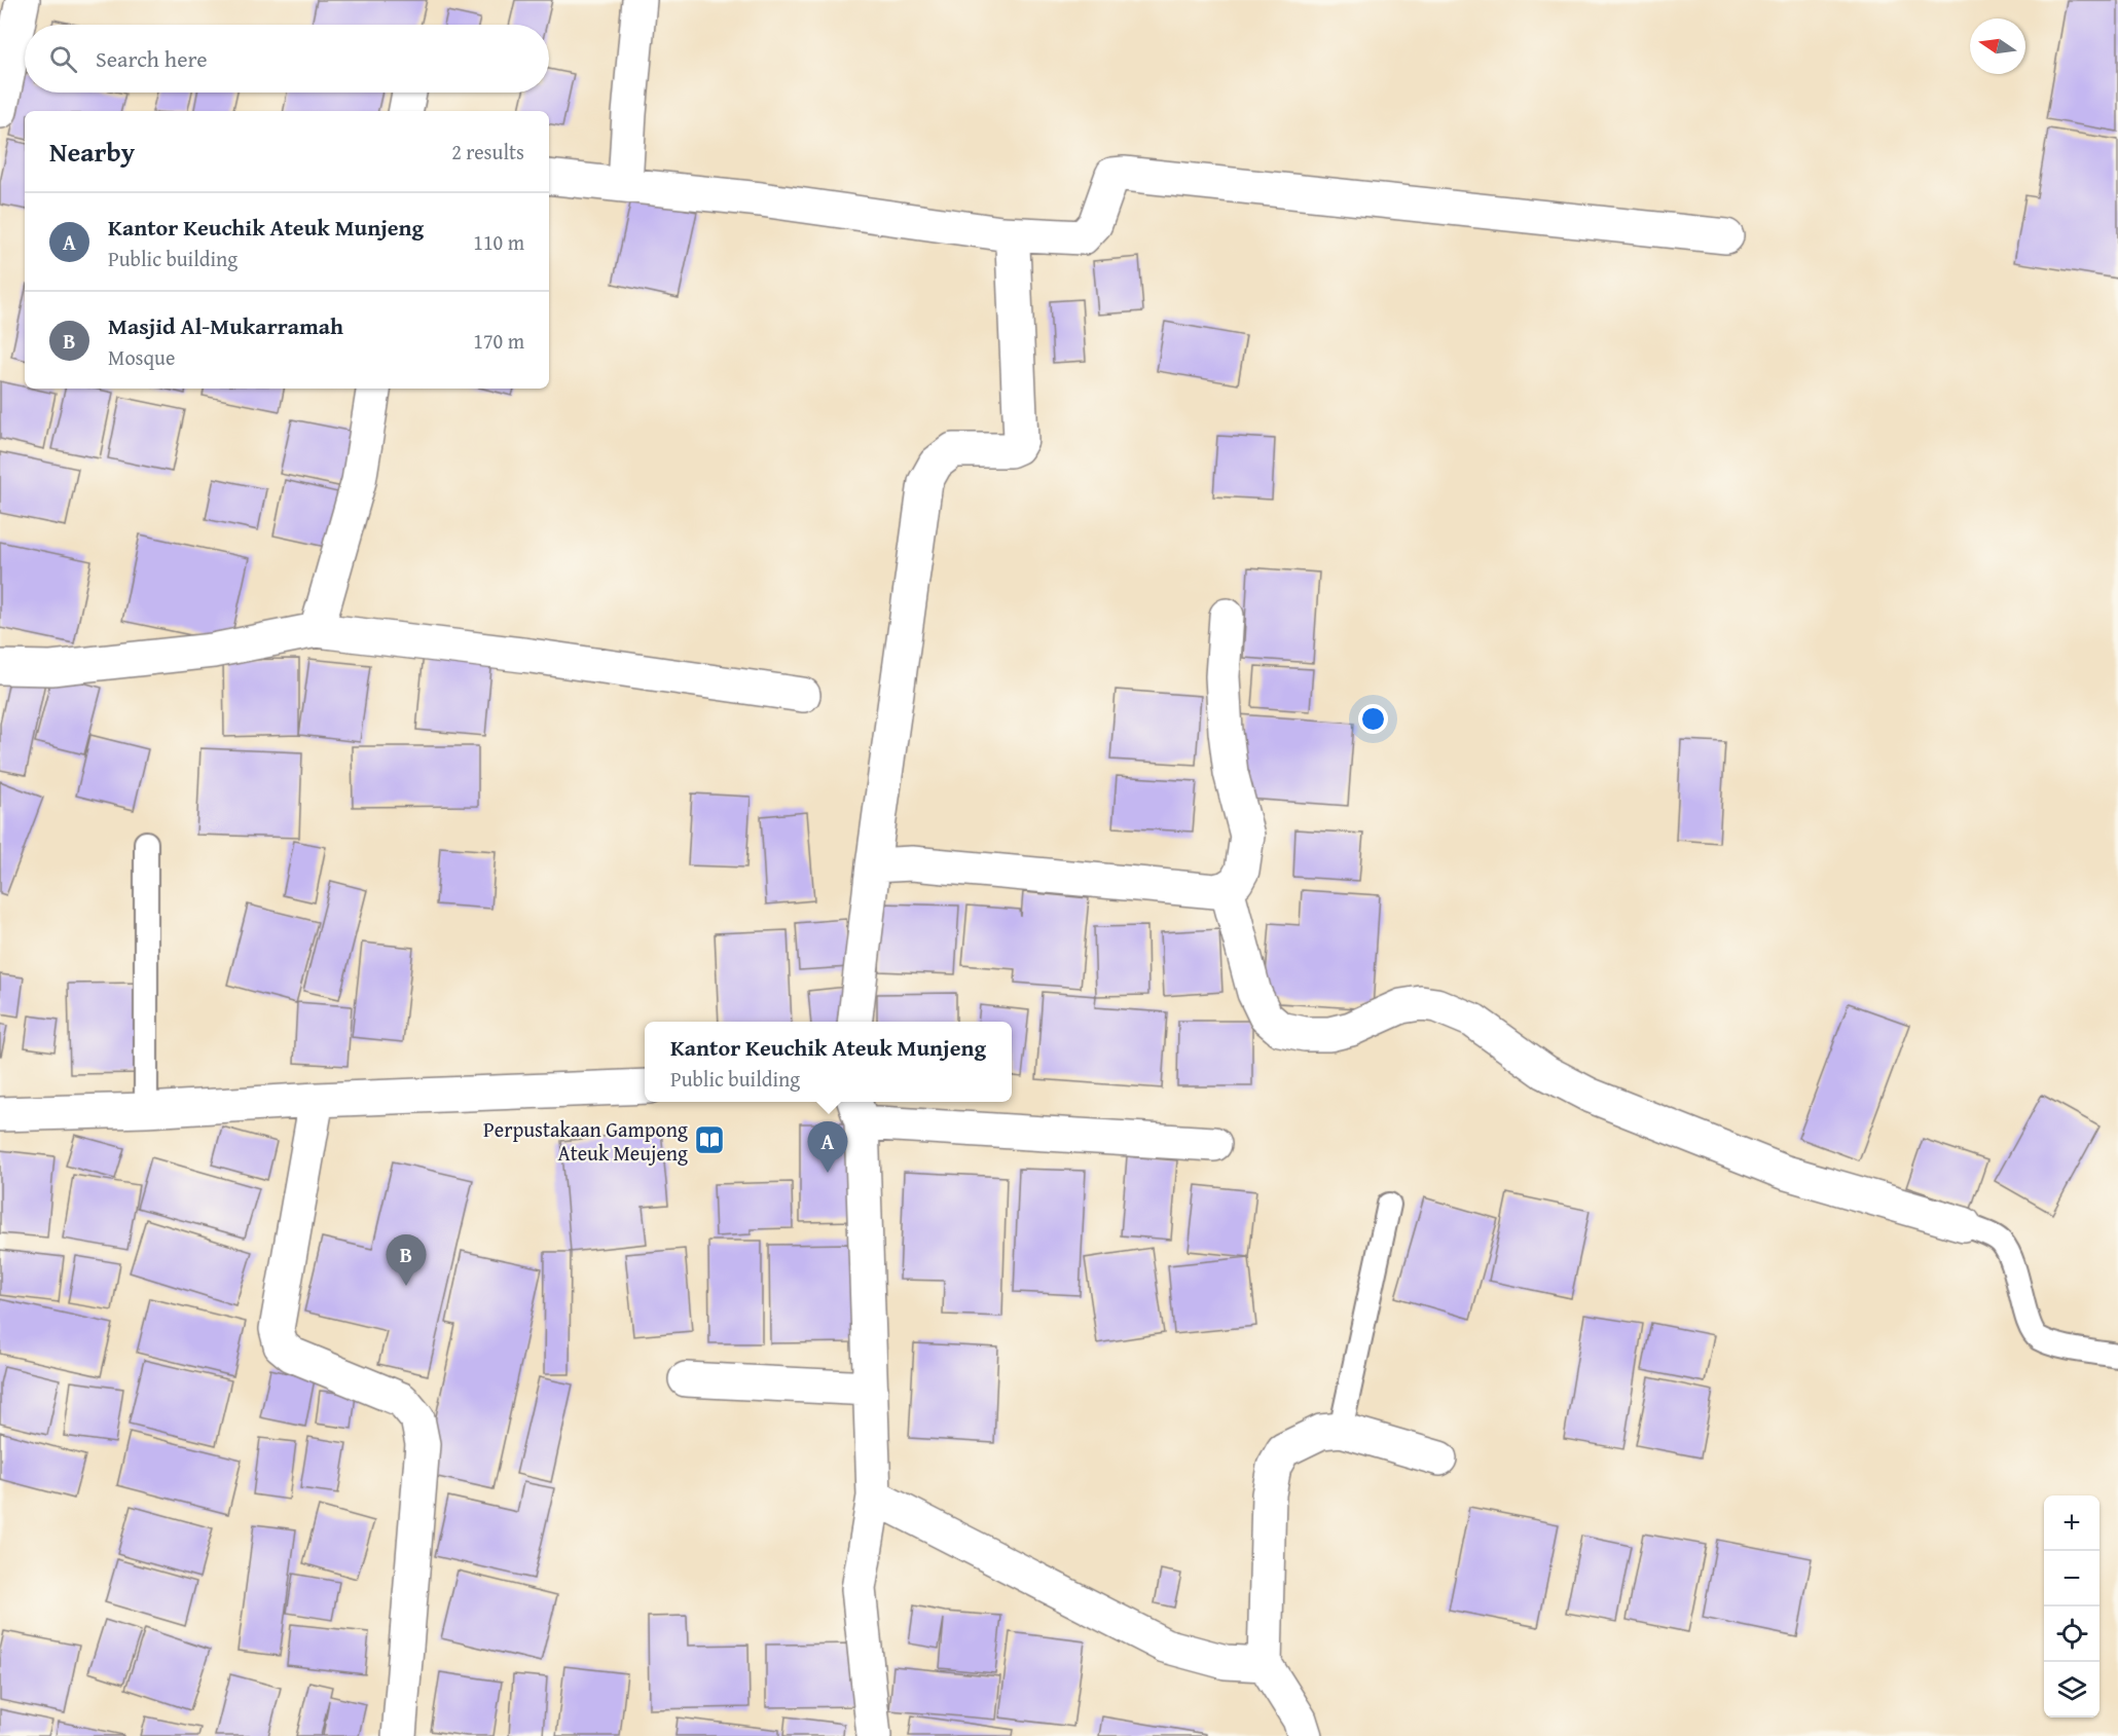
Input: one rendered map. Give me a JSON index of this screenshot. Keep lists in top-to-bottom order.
{
  "places": {
    "library": ["Perpustakaan Gampong Ateuk Meujeng"]
  },
  "north": "left",
  "page": {
    "search": "Search here",
    "heading": ["Nearby", "2 results"],
    "list": [
      {
        "mark": "A",
        "name": "Kantor Keuchik Ateuk Munjeng",
        "note": "Public building",
        "value": "110 m"
      },
      {
        "mark": "B",
        "name": "Masjid Al-Mukarramah",
        "note": "Mosque",
        "value": "170 m"
      }
    ],
    "popup": ["Kantor Keuchik Ateuk Munjeng", "Public building"],
    "pins": ["A", "B"],
    "map_buttons": ["+", "−"]
  }
}
